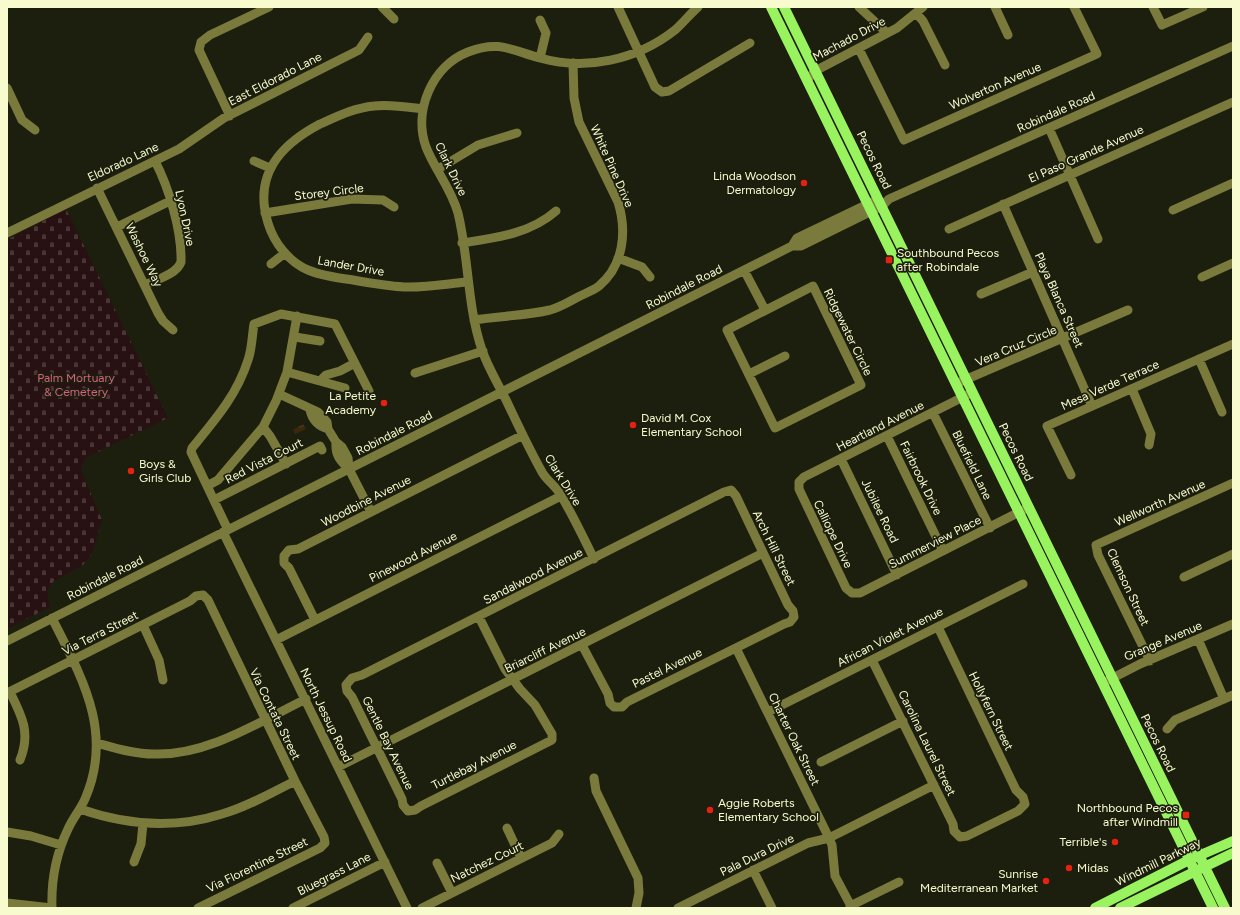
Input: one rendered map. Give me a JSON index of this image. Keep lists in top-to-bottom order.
{
  "streets": {
    "main road": ["Pecos Road", "Windmill Parkway"],
    "street": [
      "Machado Drive",
      "East Eldorado Lane",
      "Wolverton Avenue",
      "Robindale Road",
      "El Paso Grande Avenue",
      "Eldorado Lane",
      "White Pine Drive",
      "Clark Drive",
      "Storey Circle",
      "Lyon Drive",
      "Washoe Way",
      "Lander Drive",
      "Playa Blanca Street",
      "Ridgewater Circle",
      "Vera Cruz Circle",
      "Mesa Verde Terrace",
      "Heartland Avenue",
      "Red Vista Court",
      "Bluefield Lane",
      "Fairbrook Drive",
      "Woodbine Avenue",
      "Wellworth Avenue",
      "Jubilee Road",
      "Calliope Drive",
      "Summerview Place",
      "Arch Hill Street",
      "Pinewood Avenue",
      "Sandalwood Avenue",
      "Clemson Street",
      "Via Terra Street",
      "African Violet Avenue",
      "Grange Avenue",
      "Briarcliff Avenue",
      "Pastel Avenue",
      "Hollyfern Street",
      "Via Contata Street",
      "North Jessup Road",
      "Charter Oak Street",
      "Gentle Bay Avenue",
      "Carolina Laurel Street",
      "Turtlebay Avenue",
      "Pala Dura Drive",
      "Natchez Court",
      "Via Florentine Street",
      "Bluegrass Lane"
    ]
  },
  "crossings": [
    ["Machado Drive", "Wolverton Avenue"],
    ["Machado Drive", "Pecos Road"],
    ["East Eldorado Lane", "Eldorado Lane"],
    ["Robindale Road", "Pecos Road"],
    ["Robindale Road", "Clark Drive"],
    ["Robindale Road", "North Jessup Road"],
    ["El Paso Grande Avenue", "Playa Blanca Street"],
    ["Pecos Road", "Vera Cruz Circle"],
    ["Pecos Road", "Heartland Avenue"],
    ["Pecos Road", "Summerview Place"],
    ["Pecos Road", "Grange Avenue"],
    ["Pecos Road", "Windmill Parkway"],
    ["Eldorado Lane", "Lyon Drive"],
    ["Eldorado Lane", "Washoe Way"],
    ["White Pine Drive", "Clark Drive"],
    ["Clark Drive", "Lander Drive"],
    ["Clark Drive", "Woodbine Avenue"],
    ["Clark Drive", "Pinewood Avenue"],
    ["Clark Drive", "Sandalwood Avenue"],
    ["Storey Circle", "Lander Drive"],
    ["Lyon Drive", "Washoe Way"],
    ["Playa Blanca Street", "Vera Cruz Circle"],
    ["Playa Blanca Street", "Mesa Verde Terrace"],
    ["Heartland Avenue", "Bluefield Lane"],
    ["Heartland Avenue", "Fairbrook Drive"],
    ["Heartland Avenue", "Jubilee Road"],
    ["Heartland Avenue", "Calliope Drive"],
    ["Red Vista Court", "North Jessup Road"],
    ["Bluefield Lane", "Summerview Place"],
    ["Fairbrook Drive", "Summerview Place"],
    ["Woodbine Avenue", "Pinewood Avenue"],
    ["Wellworth Avenue", "Clemson Street"],
    ["Jubilee Road", "Summerview Place"],
    ["Calliope Drive", "Summerview Place"],
    ["Arch Hill Street", "Sandalwood Avenue"],
    ["Arch Hill Street", "Briarcliff Avenue"],
    ["Arch Hill Street", "Pastel Avenue"],
    ["Pinewood Avenue", "North Jessup Road"],
    ["Sandalwood Avenue", "Gentle Bay Avenue"],
    ["Clemson Street", "Grange Avenue"],
    ["Via Terra Street", "Via Contata Street"],
    ["African Violet Avenue", "Hollyfern Street"],
    ["African Violet Avenue", "Charter Oak Street"],
    ["African Violet Avenue", "Carolina Laurel Street"],
    ["Briarcliff Avenue", "Pastel Avenue"],
    ["Briarcliff Avenue", "North Jessup Road"],
    ["Briarcliff Avenue", "Gentle Bay Avenue"],
    ["Briarcliff Avenue", "Turtlebay Avenue"],
    ["Pastel Avenue", "Charter Oak Street"],
    ["Hollyfern Street", "Carolina Laurel Street"],
    ["Via Contata Street", "Via Florentine Street"],
    ["North Jessup Road", "Bluegrass Lane"],
    ["Charter Oak Street", "Pala Dura Drive"],
    ["Gentle Bay Avenue", "Turtlebay Avenue"],
    ["Carolina Laurel Street", "Pala Dura Drive"]
  ],
  "parks": ["Palm Mortuary & Cemetery"],
  "places": {
    "other": [
      "Linda Woodson Dermatology",
      "La Petite Academy",
      "David M. Cox Elementary School",
      "Boys & Girls Club",
      "Aggie Roberts Elementary School",
      "Terrible's",
      "Midas",
      "Sunrise Mediterranean Market"
    ],
    "transit": ["Southbound Pecos after Robindale", "Northbound Pecos after Windmill"]
  }
}
